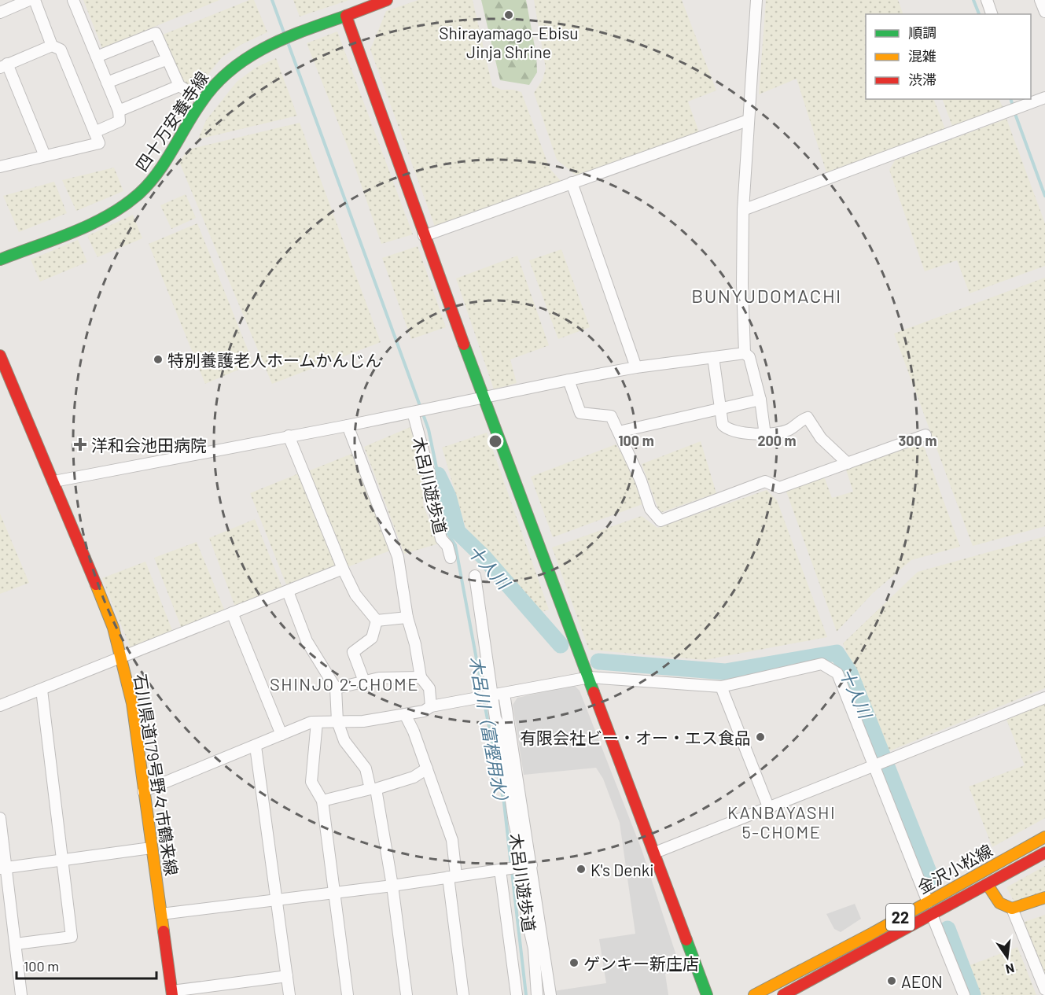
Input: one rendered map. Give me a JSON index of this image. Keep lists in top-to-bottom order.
{
  "streets": {
    "street": [
      "四十万安養寺線",
      "木呂川遊歩道",
      "石川県道179号野々市鶴来線",
      "金沢小松線",
      "22"
    ]
  },
  "districts": ["BUNYUDOMACHI", "SHINJO 2-CHOME", "KANBAYASHI 5-CHOME"],
  "water": ["十人川", "木呂川（富樫用水）"],
  "places": {
    "other": [
      "Shirayamago-Ebisu Jinja Shrine",
      "特別養護老人ホームかんじん",
      "有限会社ビー・オー・エス食品",
      "K's Denki",
      "ゲンキー新庄店",
      "AEON"
    ],
    "health": ["洋和会池田病院"]
  },
  "legend": ["順調", "混雑", "渋滞"],
  "scale_bar": "100 m",
  "north": "bottom",
  "rings": ["100 m", "200 m", "300 m"]
}
